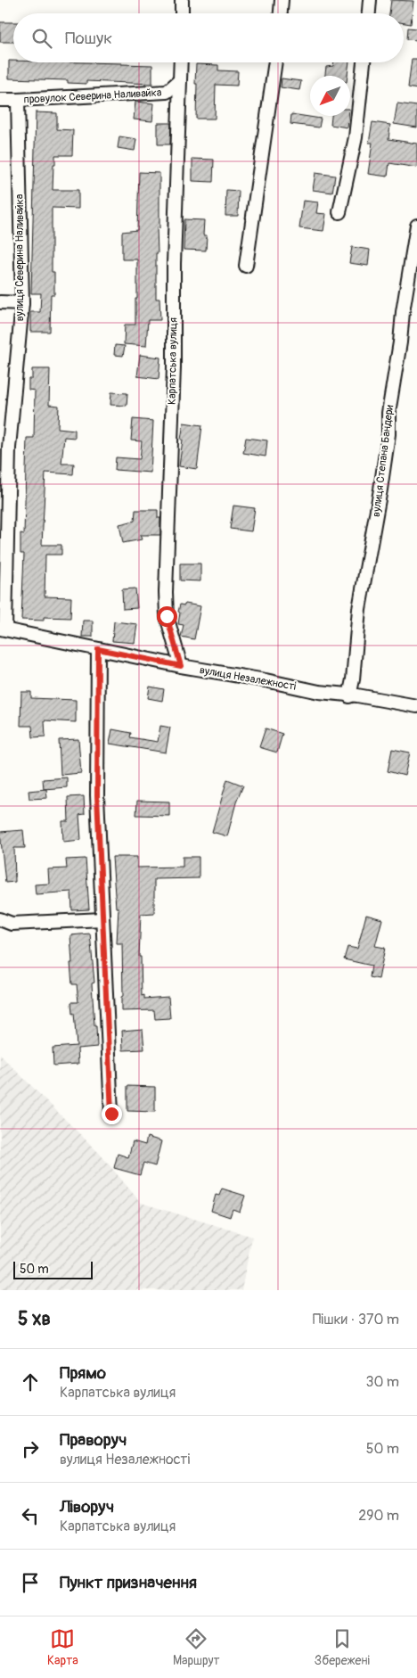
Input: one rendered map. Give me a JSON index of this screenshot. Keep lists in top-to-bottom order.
{
  "streets": {
    "street": [
      "провулок Северина Наливайка",
      "вулиця Северина Наливайка",
      "Карпатська вулиця",
      "вулиця Степана Бандери",
      "вулиця Незалежності"
    ]
  },
  "crossings": [
    ["провулок Северина Наливайка", "вулиця Северина Наливайка"],
    ["провулок Северина Наливайка", "Карпатська вулиця"],
    ["вулиця Северина Наливайка", "вулиця Незалежності"],
    ["Карпатська вулиця", "вулиця Незалежності"],
    ["вулиця Степана Бандери", "вулиця Незалежності"]
  ],
  "scale_bar": "50 m",
  "north": "bottom left",
  "page": {
    "search": "Пошук",
    "scale": "50 m",
    "heading": ["5 хв", "Пішки · 370 m"],
    "list": [
      ["Прямо", "Карпатська вулиця", "30 m"],
      ["Праворуч", "вулиця Незалежності", "50 m"],
      ["Ліворуч", "Карпатська вулиця", "290 m"],
      "Пункт призначення"
    ],
    "nav": ["Карта", "Маршрут", "Збережені"]
  }
}
